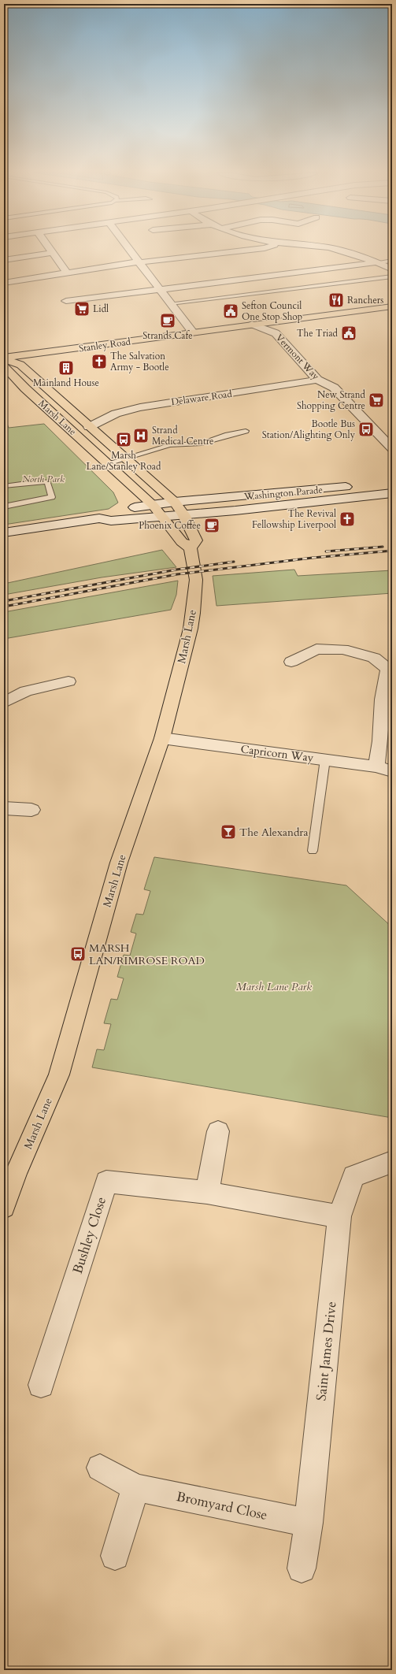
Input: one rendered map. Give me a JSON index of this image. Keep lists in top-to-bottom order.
{
  "streets": {
    "main road": ["Stanley Road", "Marsh Lane"],
    "street": [
      "Vermont Way",
      "Delaware Road",
      "Washington Parade",
      "Capricorn Way",
      "Bushley Close",
      "Saint James Drive",
      "Bromyard Close"
    ]
  },
  "crossings": [
    ["Stanley Road", "Vermont Way"],
    ["Stanley Road", "Marsh Lane"],
    ["Vermont Way", "Delaware Road"],
    ["Delaware Road", "Marsh Lane"],
    ["Marsh Lane", "Washington Parade"],
    ["Marsh Lane", "Capricorn Way"],
    ["Bushley Close", "Saint James Drive"],
    ["Saint James Drive", "Bromyard Close"]
  ],
  "parks": ["North Park", "Marsh Lane Park"],
  "places": {
    "restaurant": ["Ranchers"],
    "supermarket": ["Lidl", "New Strand Shopping Centre"],
    "public building": ["Sefton Council One Stop Shop", "The Triad"],
    "cafe": ["Strands Cafe", "Phoenix Coffee"],
    "church": ["The Salvation Army - Bootle", "The Revival Fellowship Liverpool"],
    "building": ["Mainland House"],
    "bus stop": ["Bootle Bus Station/Alighting Only", "Marsh Lane/Stanley Road", "MARSH LAN/RIMROSE ROAD"],
    "hospital": ["Strand Medical Centre"],
    "bar": ["The Alexandra"]
  }
}
